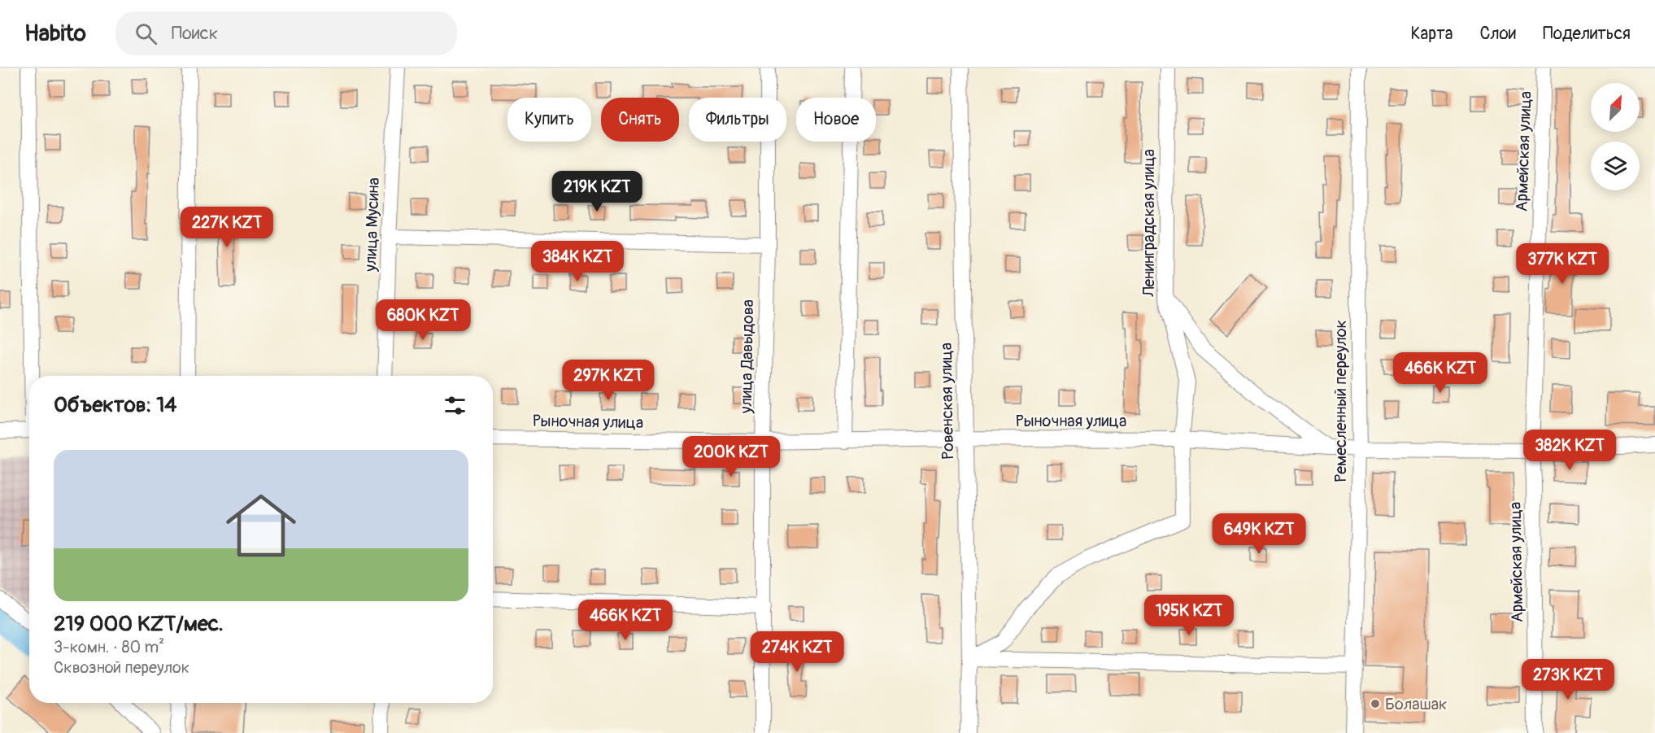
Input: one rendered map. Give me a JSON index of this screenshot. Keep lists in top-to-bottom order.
{
  "streets": {
    "street": [
      "Армейская улица",
      "Ленинградская улица",
      "улица Мусина",
      "улица Давыдова",
      "Ровенская улица",
      "Ремесленный переулок",
      "Рыночная улица"
    ]
  },
  "crossings": [
    ["Армейская улица", "Рыночная улица"],
    ["Ленинградская улица", "Ровенская улица"],
    ["Ленинградская улица", "Рыночная улица"],
    ["улица Давыдова", "Рыночная улица"],
    ["Ровенская улица", "Рыночная улица"],
    ["Ремесленный переулок", "Рыночная улица"]
  ],
  "places": ["Болашак"],
  "north": "top right",
  "page": {
    "header": "Habito",
    "search": "Поиск",
    "nav": ["Карта", "Слои", "Поделиться"],
    "chip": [
      "Купить",
      "Снять",
      "Фильтры",
      "Новое"
    ],
    "price": [
      "219K KZT",
      "227K KZT",
      "384K KZT",
      "377K KZT",
      "680K KZT",
      "466K KZT",
      "297K KZT",
      "382K KZT",
      "200K KZT",
      "649K KZT",
      "195K KZT",
      "466K KZT",
      "274K KZT",
      "273K KZT"
    ],
    "heading": "Объектов: 14",
    "list": [
      {
        "name": "219 000 KZT/мес.",
        "note": "3-комн. · 80 m² · Сквозной переулок"
      }
    ]
  }
}
